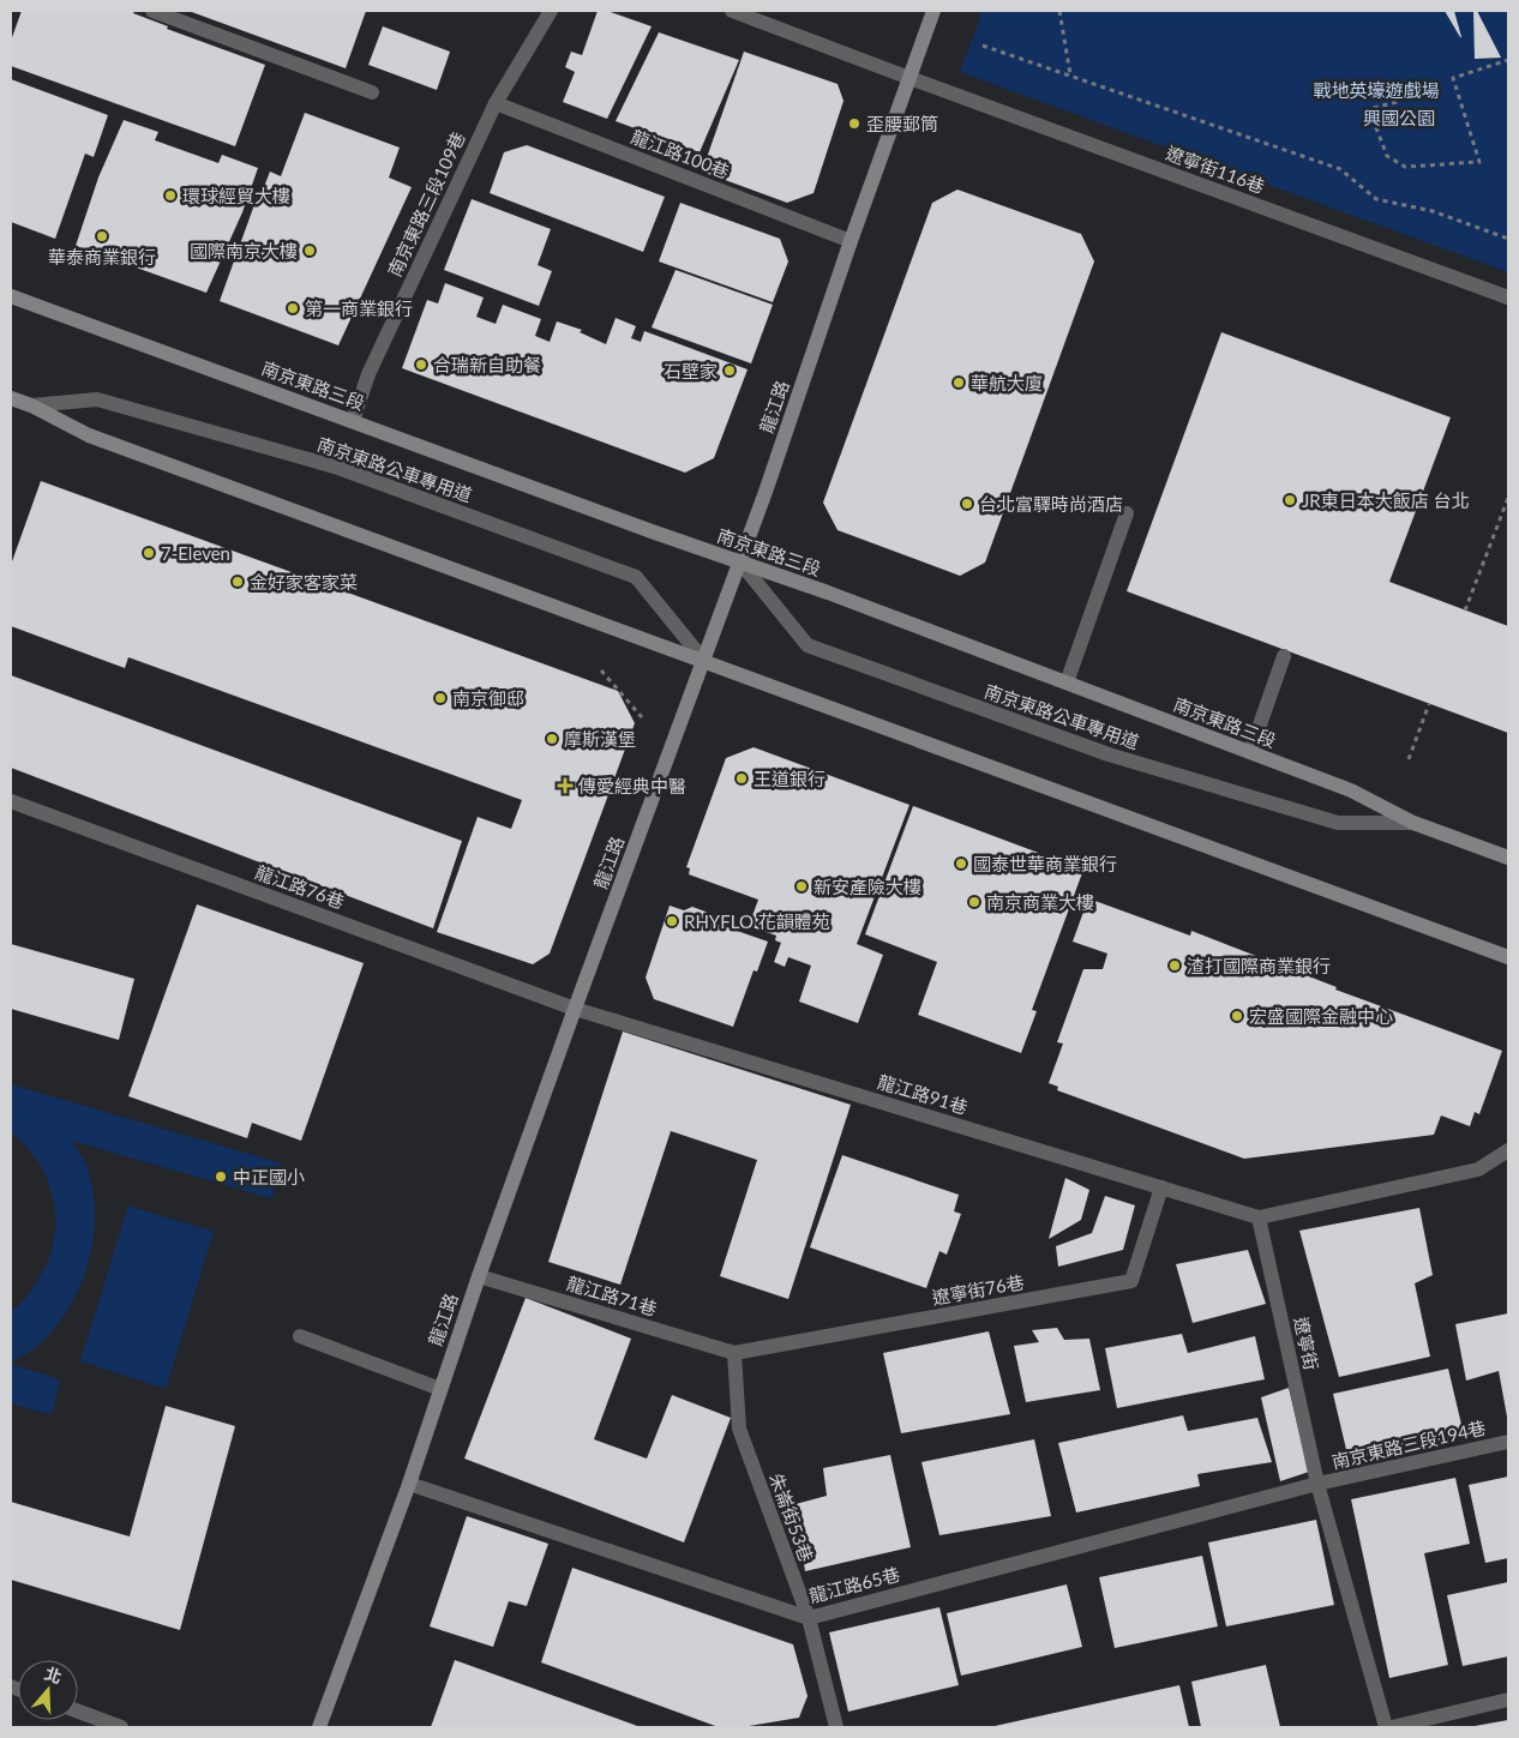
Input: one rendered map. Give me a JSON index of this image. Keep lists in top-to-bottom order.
{
  "streets": {
    "main road": ["南京東路三段", "龍江路"],
    "street": [
      "龍江路100巷",
      "遼寧街116巷",
      "南京東路三段109巷",
      "南京東路公車專用道",
      "龍江路76巷",
      "龍江路91巷",
      "遼寧街76巷",
      "龍江路71巷",
      "遼寧街",
      "南京東路三段194巷",
      "朱崙街53巷",
      "龍江路65巷"
    ]
  },
  "crossings": [
    ["龍江路100巷", "南京東路三段109巷"],
    ["龍江路100巷", "龍江路"],
    ["遼寧街116巷", "龍江路"],
    ["南京東路三段109巷", "南京東路三段"],
    ["南京東路三段", "龍江路"],
    ["南京東路三段", "南京東路公車專用道"],
    ["龍江路", "南京東路公車專用道"],
    ["龍江路", "龍江路76巷"],
    ["龍江路", "龍江路91巷"],
    ["龍江路", "龍江路71巷"],
    ["龍江路", "龍江路65巷"],
    ["龍江路76巷", "龍江路91巷"],
    ["龍江路91巷", "遼寧街76巷"],
    ["龍江路91巷", "遼寧街"],
    ["遼寧街76巷", "龍江路71巷"],
    ["遼寧街76巷", "朱崙街53巷"],
    ["龍江路71巷", "朱崙街53巷"],
    ["遼寧街", "南京東路三段194巷"],
    ["遼寧街", "龍江路65巷"],
    ["南京東路三段194巷", "龍江路65巷"],
    ["朱崙街53巷", "龍江路65巷"]
  ],
  "parks": ["戰地英壕遊戲場", "興國公園"],
  "places": {
    "other": [
      "歪腰郵筒",
      "環球經貿大樓",
      "華泰商業銀行",
      "國際南京大樓",
      "第一商業銀行",
      "合瑞新自助餐",
      "石壁家",
      "華航大廈",
      "JR東日本大飯店 台北",
      "台北富驛時尚酒店",
      "7-Eleven",
      "金好家客家菜",
      "南京御邸",
      "摩斯漢堡",
      "王道銀行",
      "國泰世華商業銀行",
      "新安產險大樓",
      "南京商業大樓",
      "RHYFLO 花韻體苑",
      "渣打國際商業銀行",
      "宏盛國際金融中心",
      "中正國小"
    ],
    "health": ["傳愛經典中醫"]
  },
  "north": "top"
}
